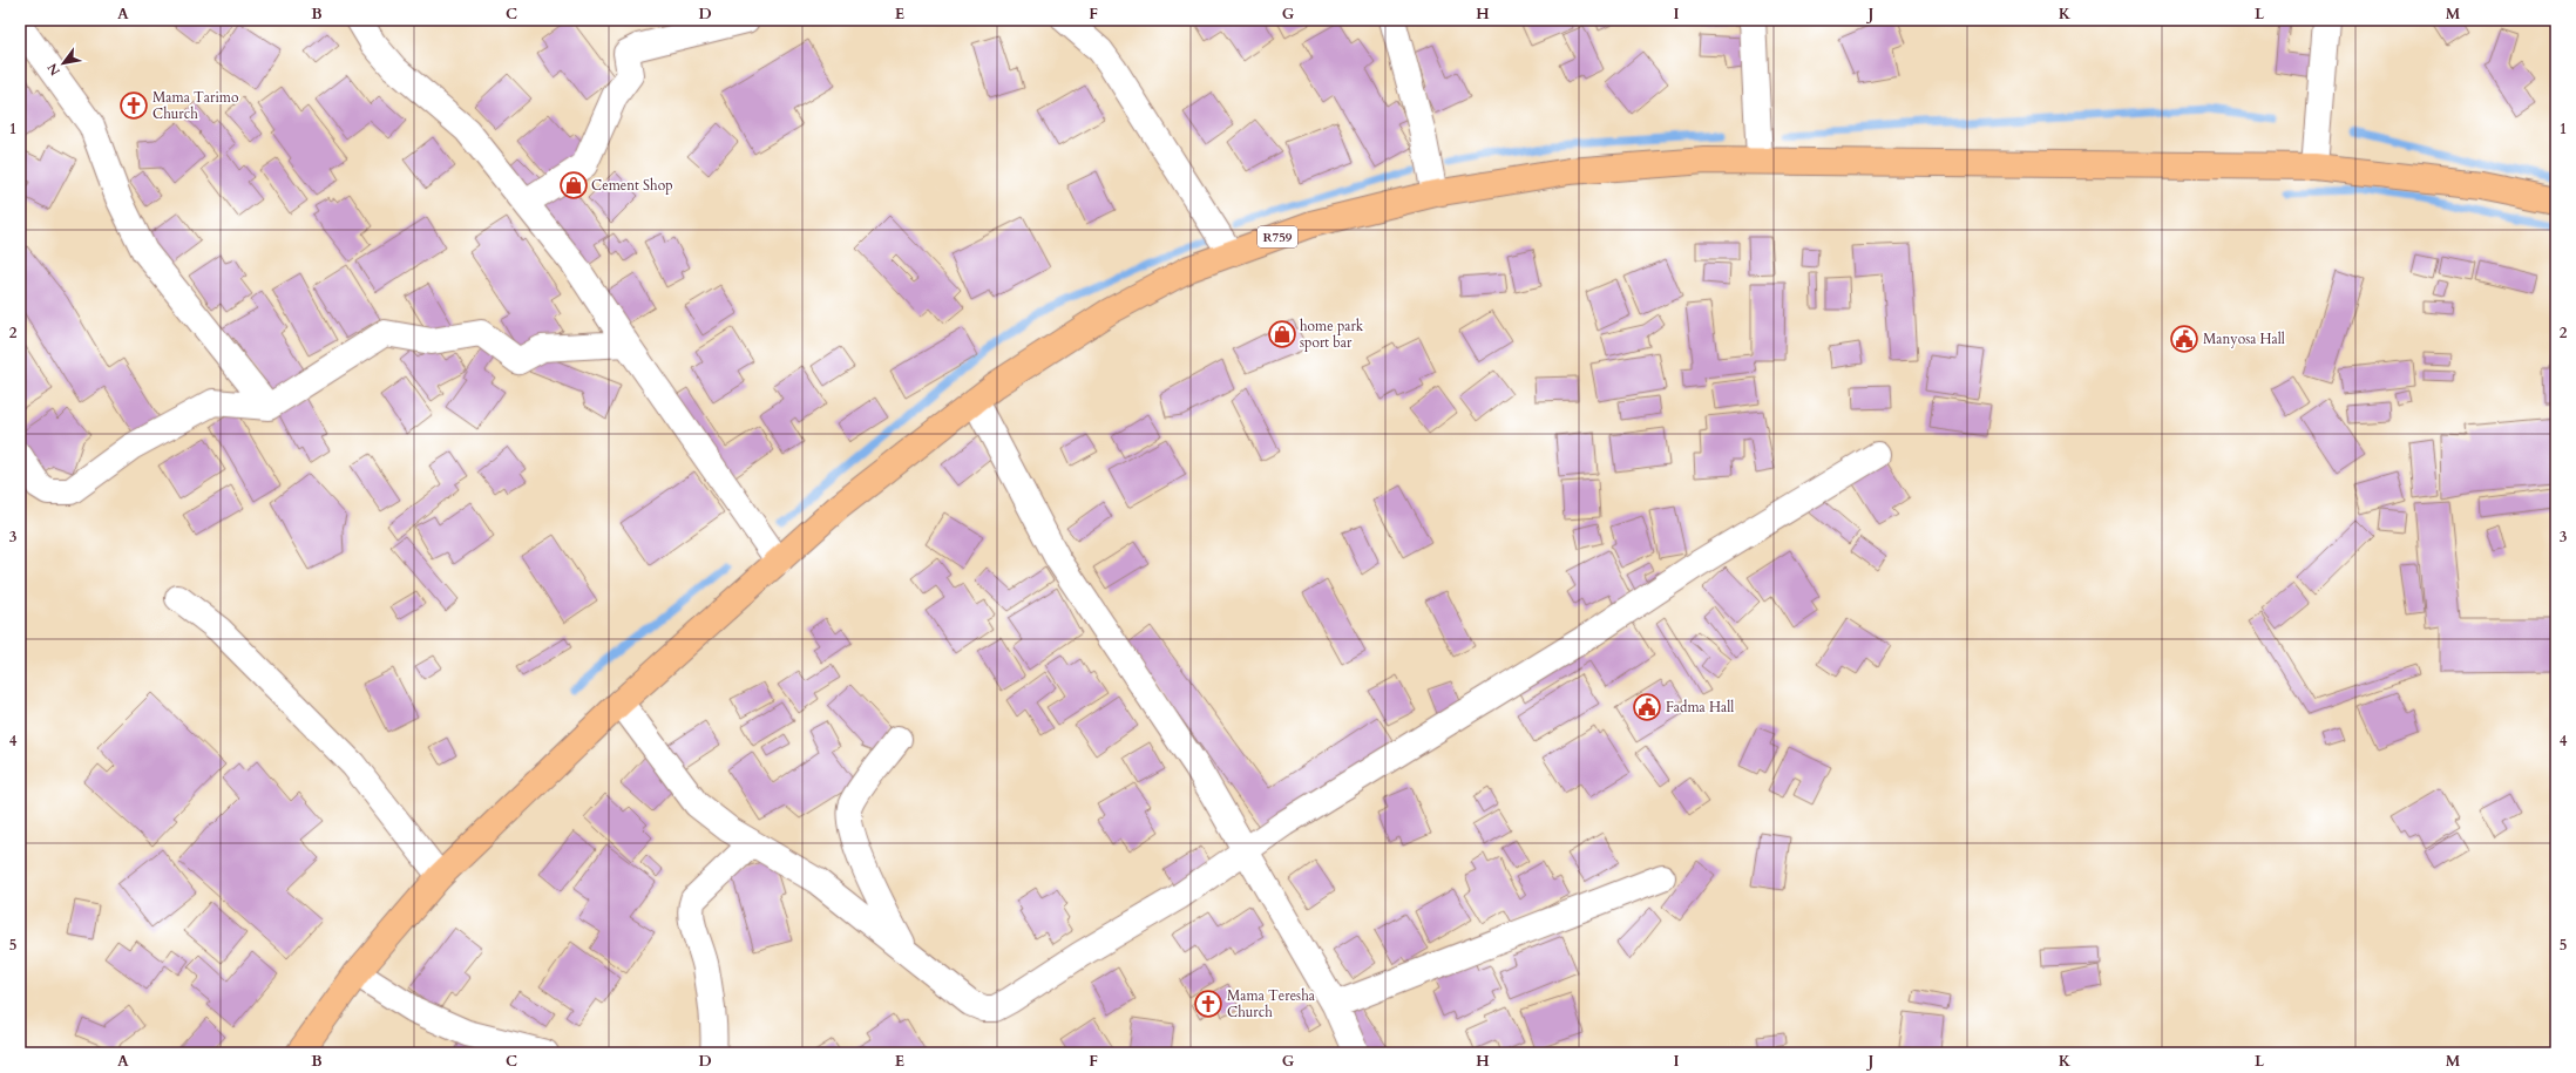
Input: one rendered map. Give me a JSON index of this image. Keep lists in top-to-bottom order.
{
  "streets": {
    "main road": ["R759"]
  },
  "places": {
    "church": ["Mama Tarimo Church", "Mama Teresha Church"],
    "shop": ["Cement Shop", "home park sport bar"],
    "public building": ["Manyosa Hall", "Fadma Hall"]
  },
  "north": "bottom left",
  "grid": {
    "columns": [
      "A",
      "B",
      "C",
      "D",
      "E",
      "F",
      "G",
      "H",
      "I",
      "J",
      "K",
      "L",
      "M"
    ],
    "rows": [
      "1",
      "2",
      "3",
      "4",
      "5"
    ]
  }
}
